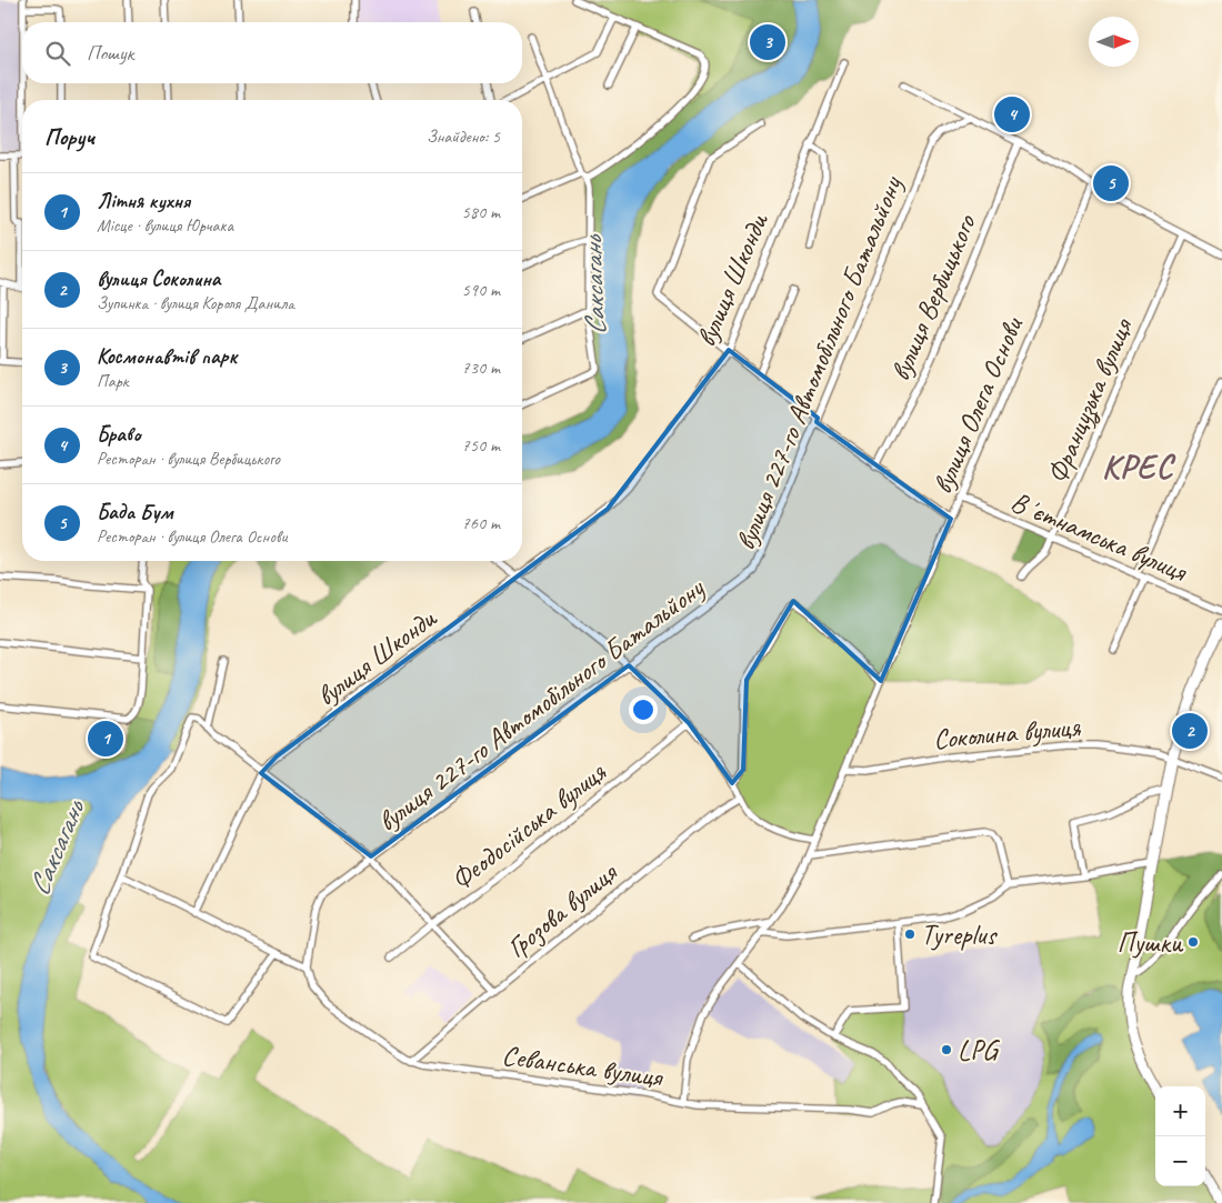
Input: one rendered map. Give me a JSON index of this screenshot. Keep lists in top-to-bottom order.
{
  "streets": {
    "street": [
      "вулиця Шконди",
      "вулиця Вербицького",
      "вулиця 227-го Автомобільного Батальйону",
      "Французька вулиця",
      "вулиця Олега Основи",
      "Вʼєтнамська вулиця",
      "Соколина вулиця",
      "Феодосійська вулиця",
      "Грозова вулиця",
      "Севанська вулиця"
    ]
  },
  "crossings": [
    ["вулиця Шконди", "вулиця Олега Основи"],
    ["вулиця Вербицького", "вулиця Олега Основи"],
    ["вулиця 227-го Автомобільного Батальйону", "вулиця Олега Основи"],
    ["вулиця 227-го Автомобільного Батальйону", "Феодосійська вулиця"],
    ["вулиця 227-го Автомобільного Батальйону", "Грозова вулиця"],
    ["вулиця 227-го Автомобільного Батальйону", "Севанська вулиця"],
    ["Французька вулиця", "Вʼєтнамська вулиця"],
    ["вулиця Олега Основи", "Вʼєтнамська вулиця"],
    ["Грозова вулиця", "Севанська вулиця"]
  ],
  "districts": ["КРЕС"],
  "water": ["Саксагань"],
  "places": ["Tyreplus", "Пушки", "LPG"],
  "north": "right",
  "page": {
    "pins": [
      "3",
      "4",
      "5",
      "2",
      "1"
    ],
    "search": "Пошук",
    "heading": ["Поруч", "Знайдено: 5"],
    "list": [
      {
        "mark": "1",
        "name": "Літня кухня",
        "note": "Місце · вулиця Юрчака",
        "value": "580 m"
      },
      {
        "mark": "2",
        "name": "вулиця Соколина",
        "note": "Зупинка · вулиця Короля Данила",
        "value": "590 m"
      },
      {
        "mark": "3",
        "name": "Космонавтів парк",
        "note": "Парк",
        "value": "730 m"
      },
      {
        "mark": "4",
        "name": "Браво",
        "note": "Ресторан · вулиця Вербицького",
        "value": "750 m"
      },
      {
        "mark": "5",
        "name": "Бада Бум",
        "note": "Ресторан · вулиця Олега Основи",
        "value": "760 m"
      }
    ],
    "map_buttons": ["+", "−"]
  }
}
